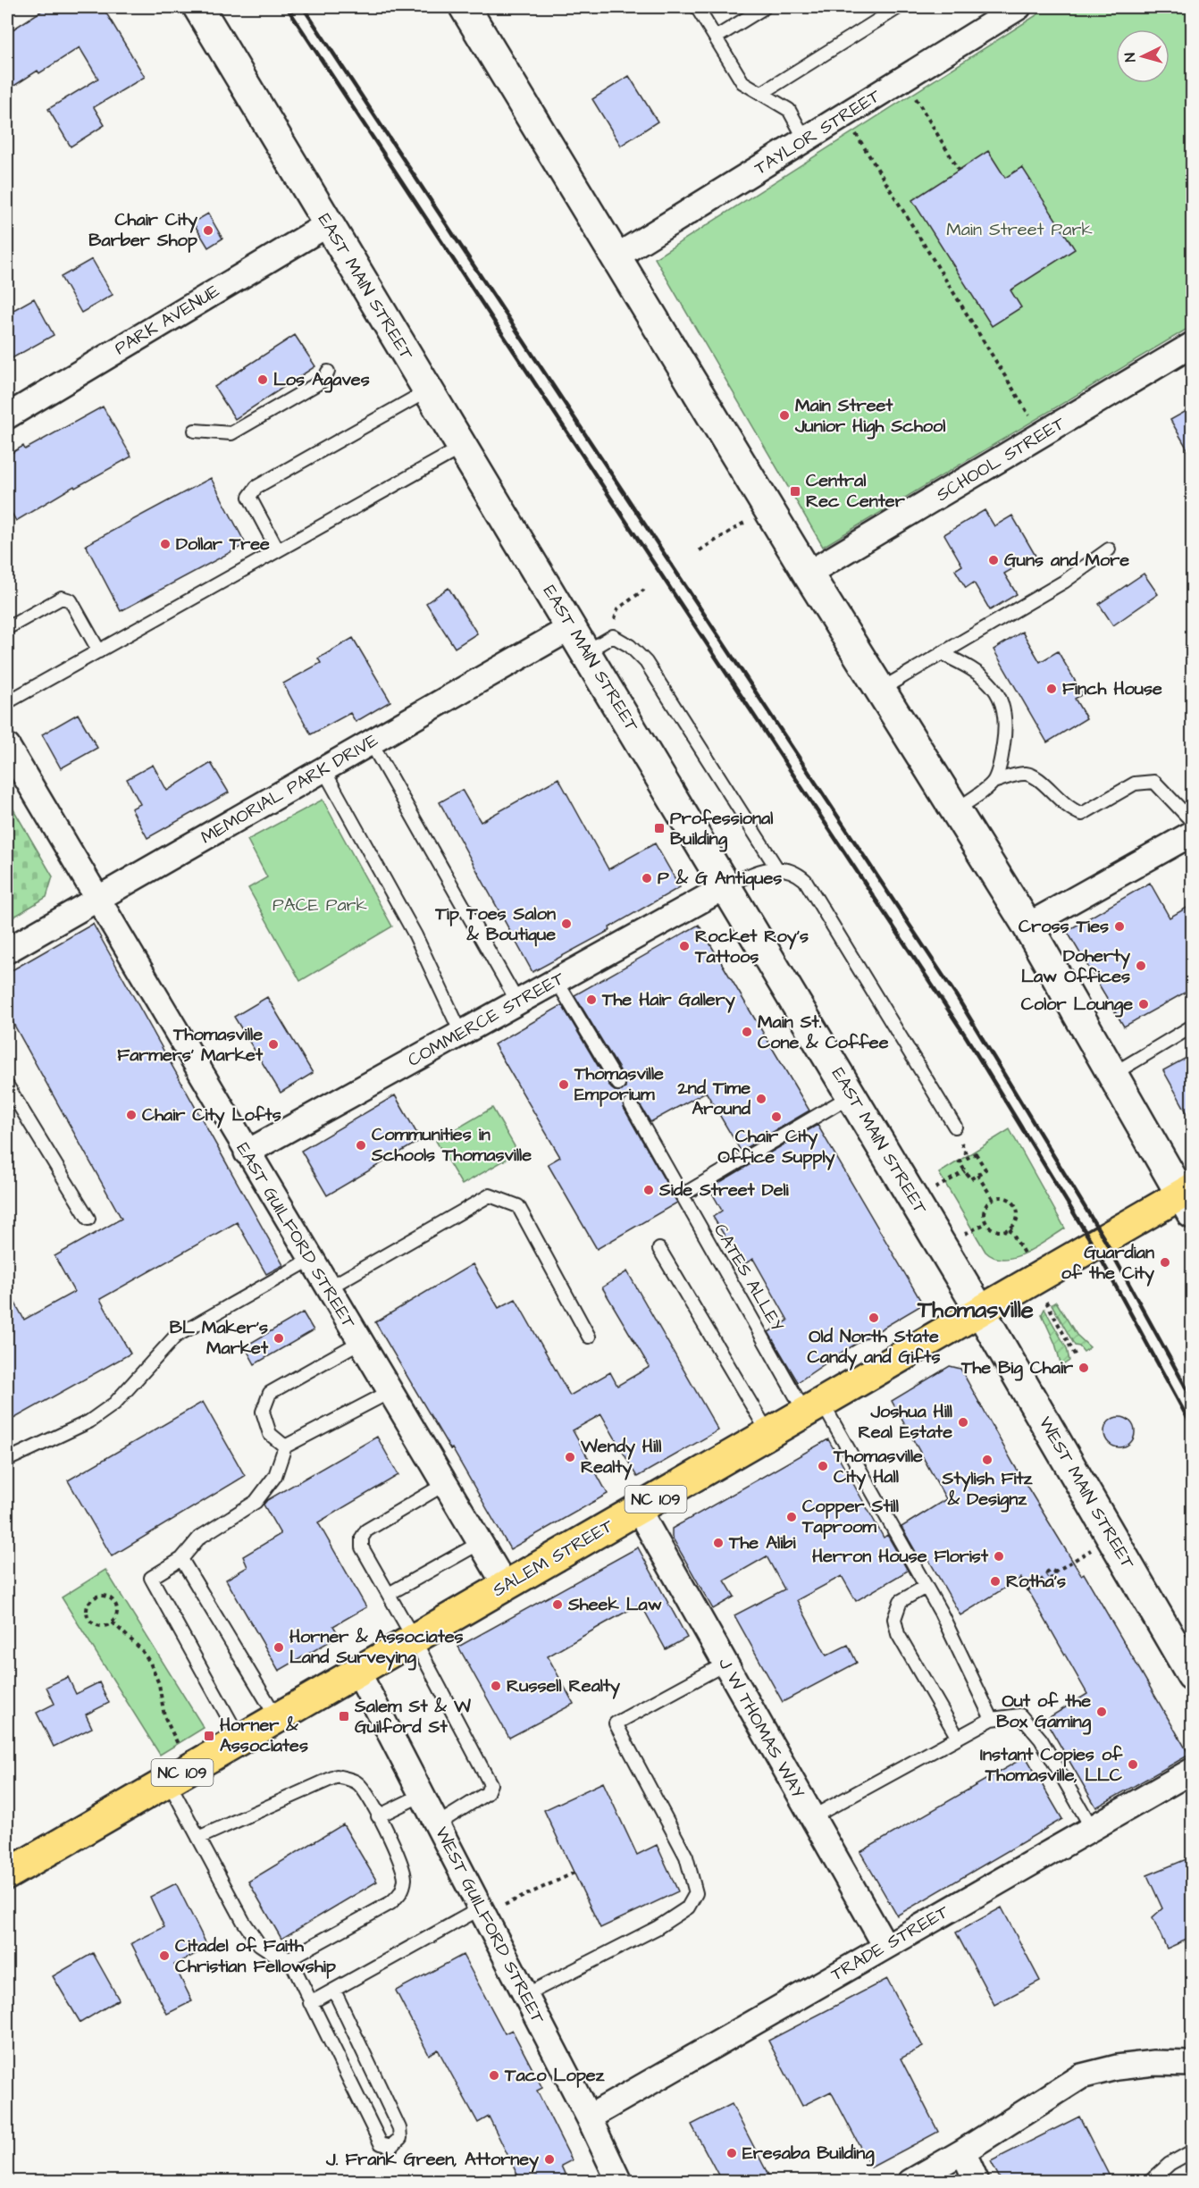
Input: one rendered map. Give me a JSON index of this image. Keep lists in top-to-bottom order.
{
  "streets": {
    "main road": [
      "EAST MAIN STREET",
      "WEST MAIN STREET",
      "NC 109",
      "SALEM STREET"
    ],
    "street": [
      "TAYLOR STREET",
      "PARK AVENUE",
      "SCHOOL STREET",
      "MEMORIAL PARK DRIVE",
      "COMMERCE STREET",
      "EAST GUILFORD STREET",
      "J W THOMAS WAY",
      "WEST GUILFORD STREET",
      "TRADE STREET"
    ],
    "lane": ["CATES ALLEY"]
  },
  "crossings": [
    ["EAST MAIN STREET", "PARK AVENUE"],
    ["EAST MAIN STREET", "MEMORIAL PARK DRIVE"],
    ["EAST MAIN STREET", "COMMERCE STREET"],
    ["EAST MAIN STREET", "WEST MAIN STREET"],
    ["EAST MAIN STREET", "SALEM STREET"],
    ["MEMORIAL PARK DRIVE", "EAST GUILFORD STREET"],
    ["COMMERCE STREET", "EAST GUILFORD STREET"],
    ["EAST GUILFORD STREET", "SALEM STREET"],
    ["CATES ALLEY", "SALEM STREET"],
    ["WEST MAIN STREET", "SALEM STREET"],
    ["SALEM STREET", "J W THOMAS WAY"],
    ["SALEM STREET", "WEST GUILFORD STREET"],
    ["J W THOMAS WAY", "TRADE STREET"],
    ["WEST GUILFORD STREET", "TRADE STREET"]
  ],
  "districts": ["Thomasville"],
  "parks": ["Main Street Park", "PACE Park"],
  "places": {
    "other": [
      "Chair City Barber Shop",
      "Los Agaves",
      "Main Street Junior High School",
      "Dollar Tree",
      "Guns and More",
      "Finch House",
      "P & G Antiques",
      "Tip Toes Salon & Boutique",
      "Cross Ties",
      "Rocket Roy's Tattoos",
      "Doherty Law Offices",
      "The Hair Gallery",
      "Color Lounge",
      "Main St. Cone & Coffee",
      "Thomasville Farmers' Market",
      "Thomasville Emporium",
      "2nd Time Around",
      "Chair City Lofts",
      "Chair City Office Supply",
      "Communities in Schools Thomasville",
      "Side Street Deli",
      "Guardian of the City",
      "Old North State Candy and Gifts",
      "BL Maker's Market",
      "The Big Chair",
      "Joshua Hill Real Estate",
      "Wendy Hill Realty",
      "Stylish Fitz & Designz",
      "Thomasville City Hall",
      "Copper Still Taproom",
      "The Alibi",
      "Herron House Florist",
      "Rotha's",
      "Sheek Law",
      "Horner & Associates Land Surveying",
      "Russell Realty",
      "Out of the Box Gaming",
      "Instant Copies of Thomasville, LLC",
      "Citadel of Faith Christian Fellowship",
      "Taco Lopez",
      "Eresaba Building",
      "J. Frank Green, Attorney"
    ],
    "transit": [
      "Central Rec Center",
      "Professional Building",
      "Salem St & W Guilford St",
      "Horner & Associates"
    ]
  },
  "north": "left"
}
